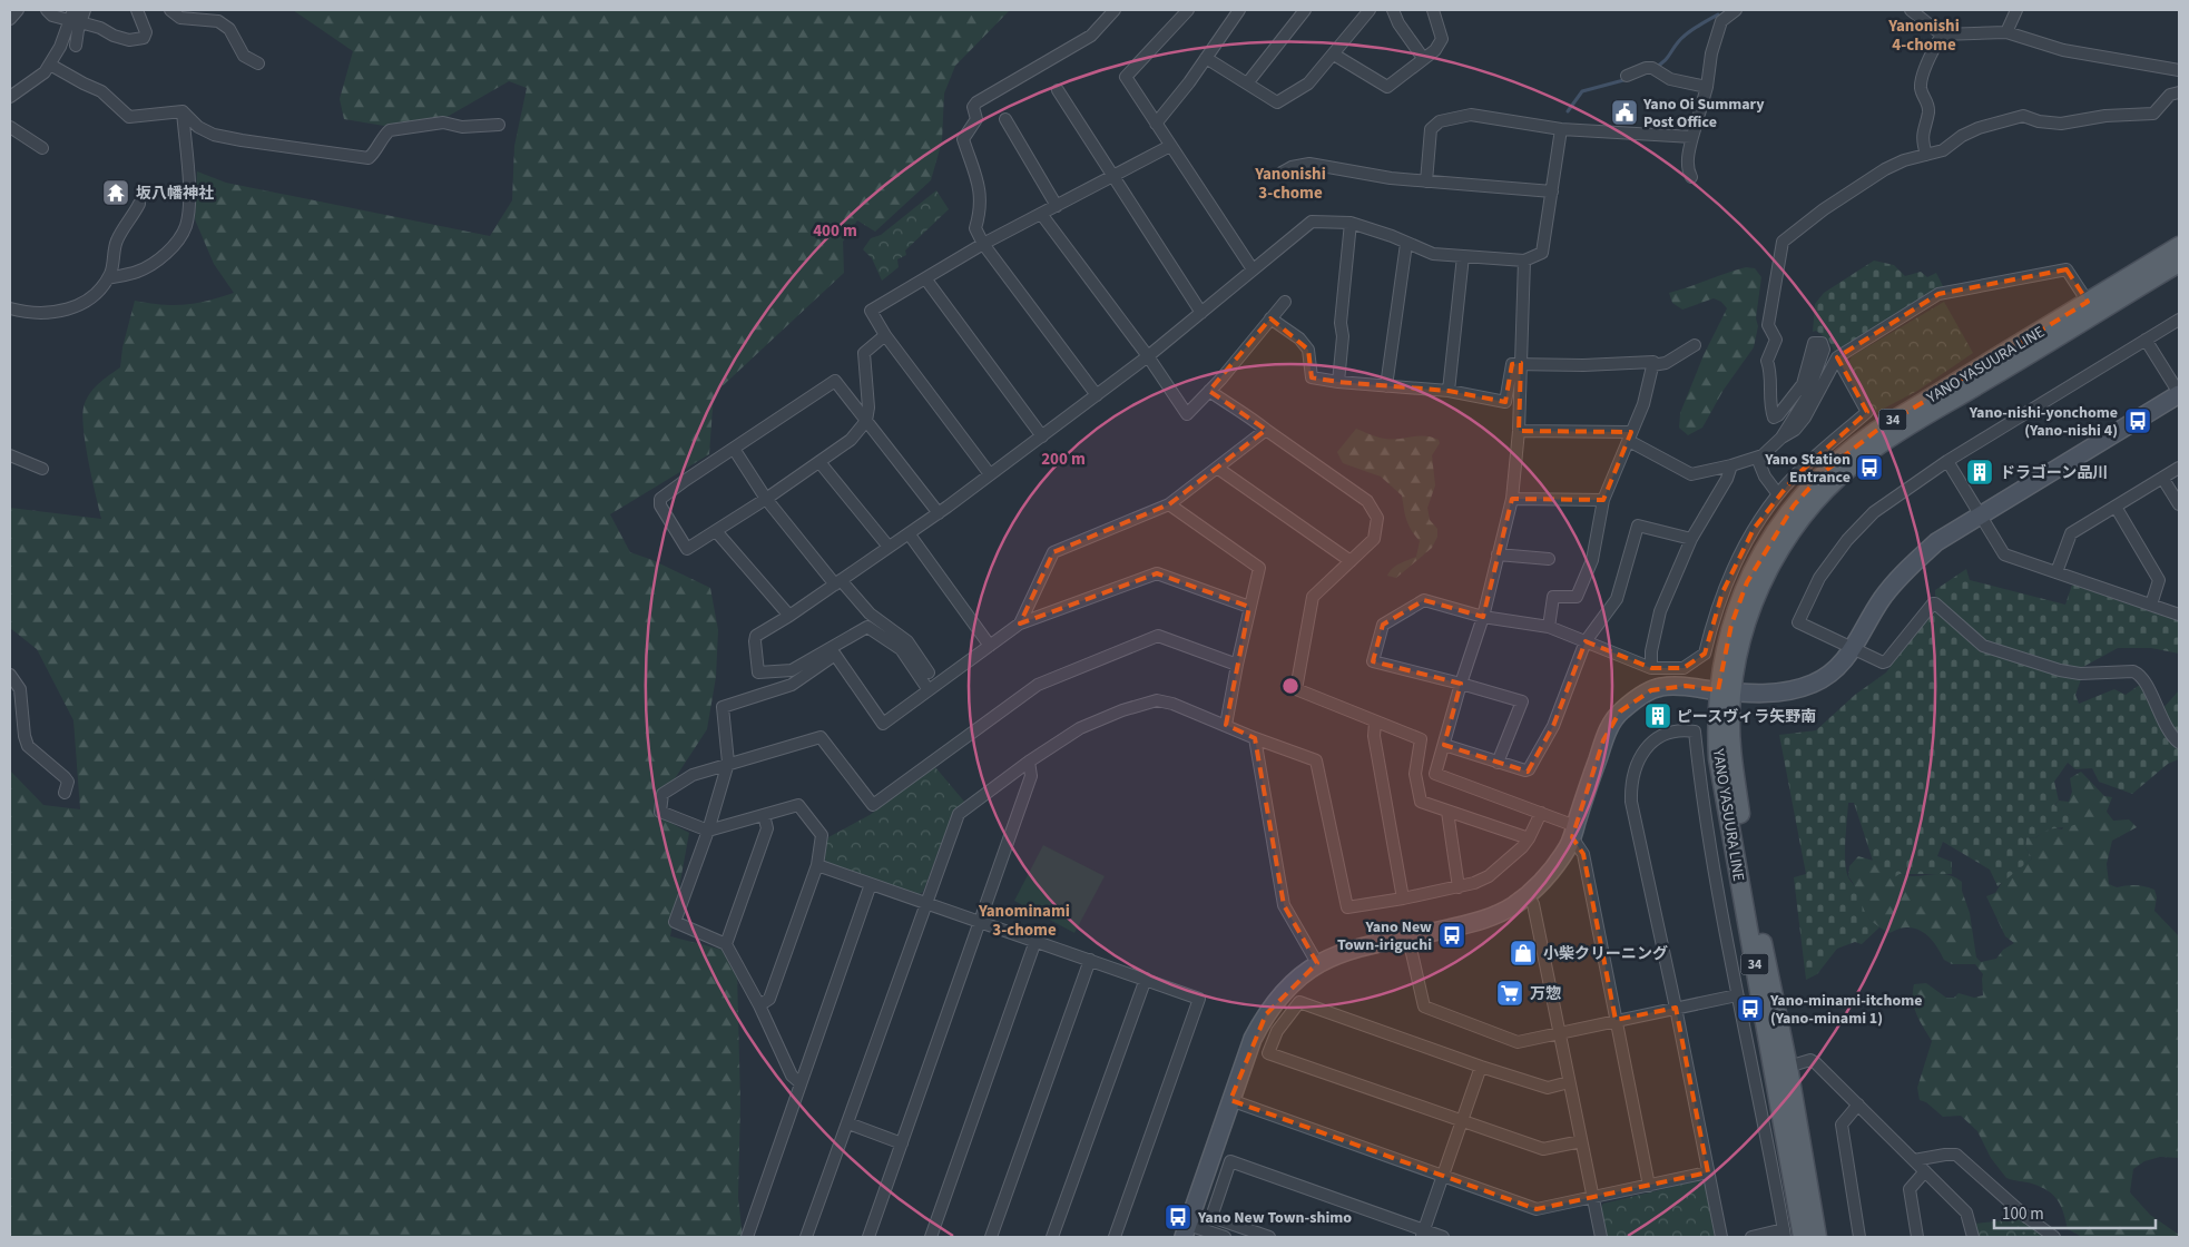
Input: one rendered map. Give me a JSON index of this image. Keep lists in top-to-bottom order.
{
  "streets": {
    "main road": ["YANO YASUURA LINE", "34"]
  },
  "districts": ["Yanonishi 4-chome", "Yanonishi 3-chome", "Yanominami 3-chome"],
  "places": {
    "public building": ["Yano Oi Summary Post Office"],
    "temple": ["坂八幡神社"],
    "bus stop": [
      "Yano-nishi-yonchome (Yano-nishi 4)",
      "Yano Station Entrance",
      "Yano New Town-iriguchi",
      "Yano-minami-itchome (Yano-minami 1)",
      "Yano New Town-shimo"
    ],
    "building": ["ドラゴーン品川", "ピースヴィラ矢野南"],
    "shop": ["小柴クリーニング"],
    "supermarket": ["万惣"]
  },
  "scale_bar": "100 m",
  "rings": ["400 m", "200 m"]
}
